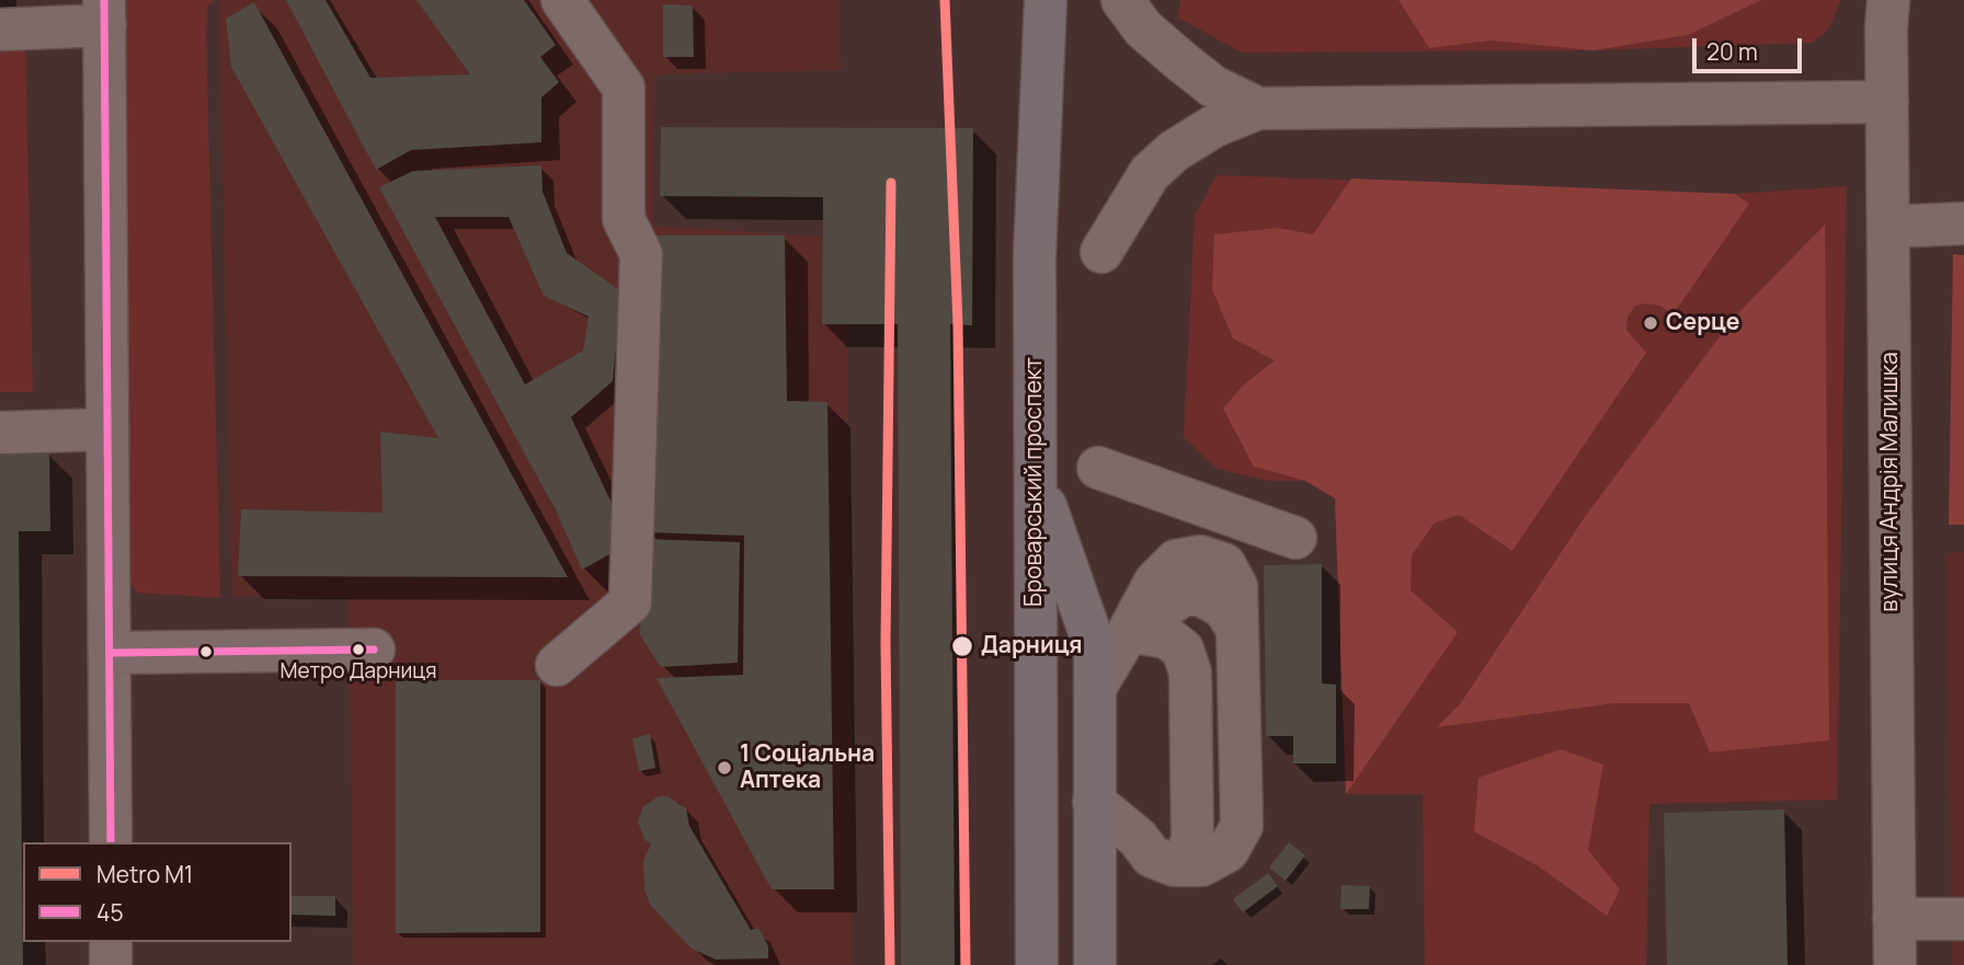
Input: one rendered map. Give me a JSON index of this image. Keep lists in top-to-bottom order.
{
  "streets": {
    "main road": ["Броварський проспект"],
    "street": ["вулиця Андрія Малишка"]
  },
  "places": [
    "Серце",
    "Дарниця",
    "Метро Дарниця",
    "1 Соціальна Аптека"
  ],
  "lines": ["metro line M1", "transit line 45"],
  "legend": ["Metro M1", "45"],
  "scale_bar": "20 m"
}
